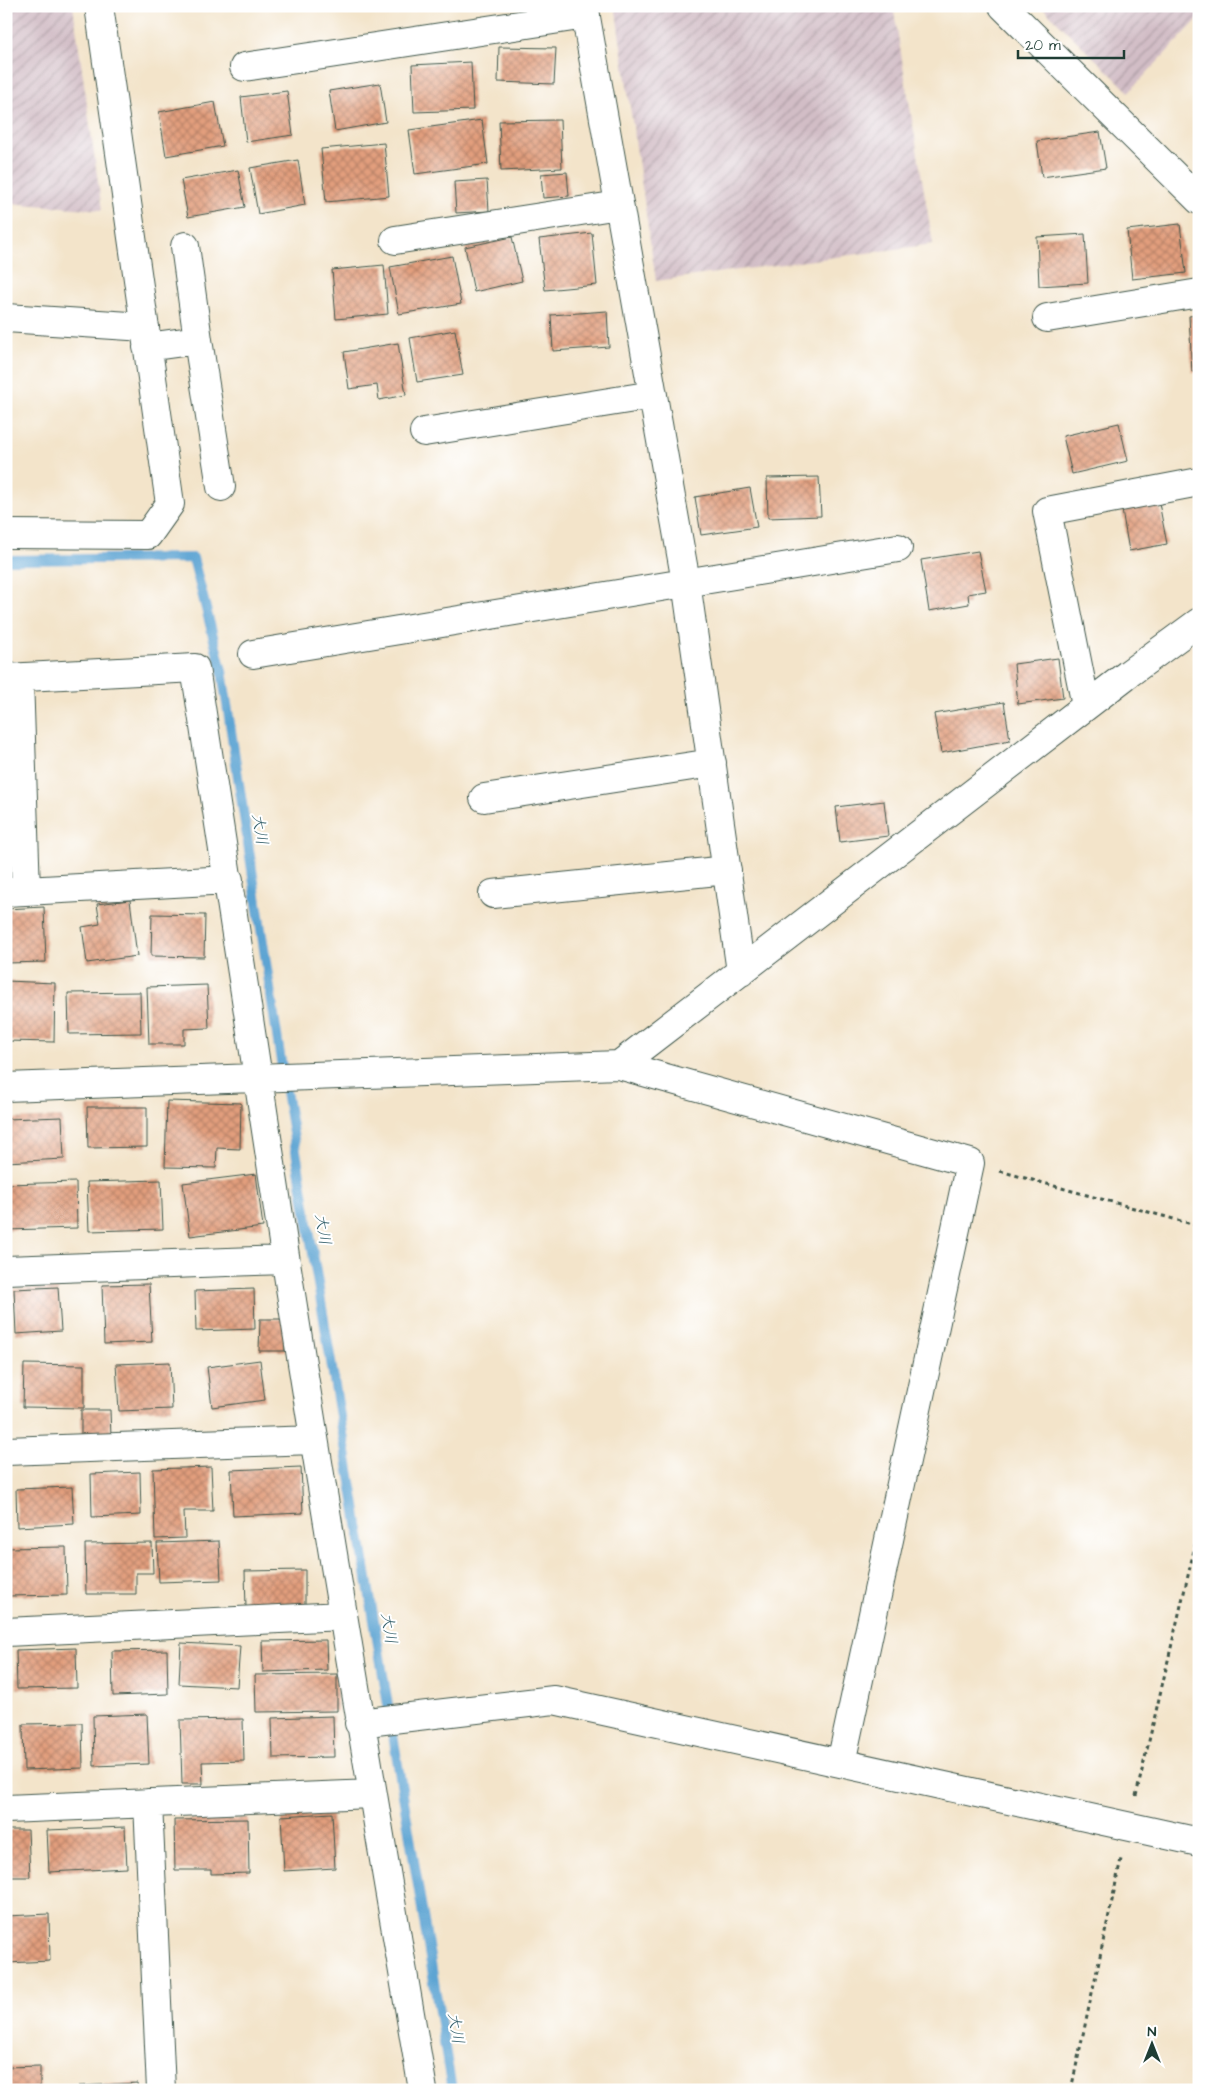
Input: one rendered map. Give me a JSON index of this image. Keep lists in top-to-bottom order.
{
  "water": ["大川"],
  "scale_bar": "20 m",
  "north": "top"
}
